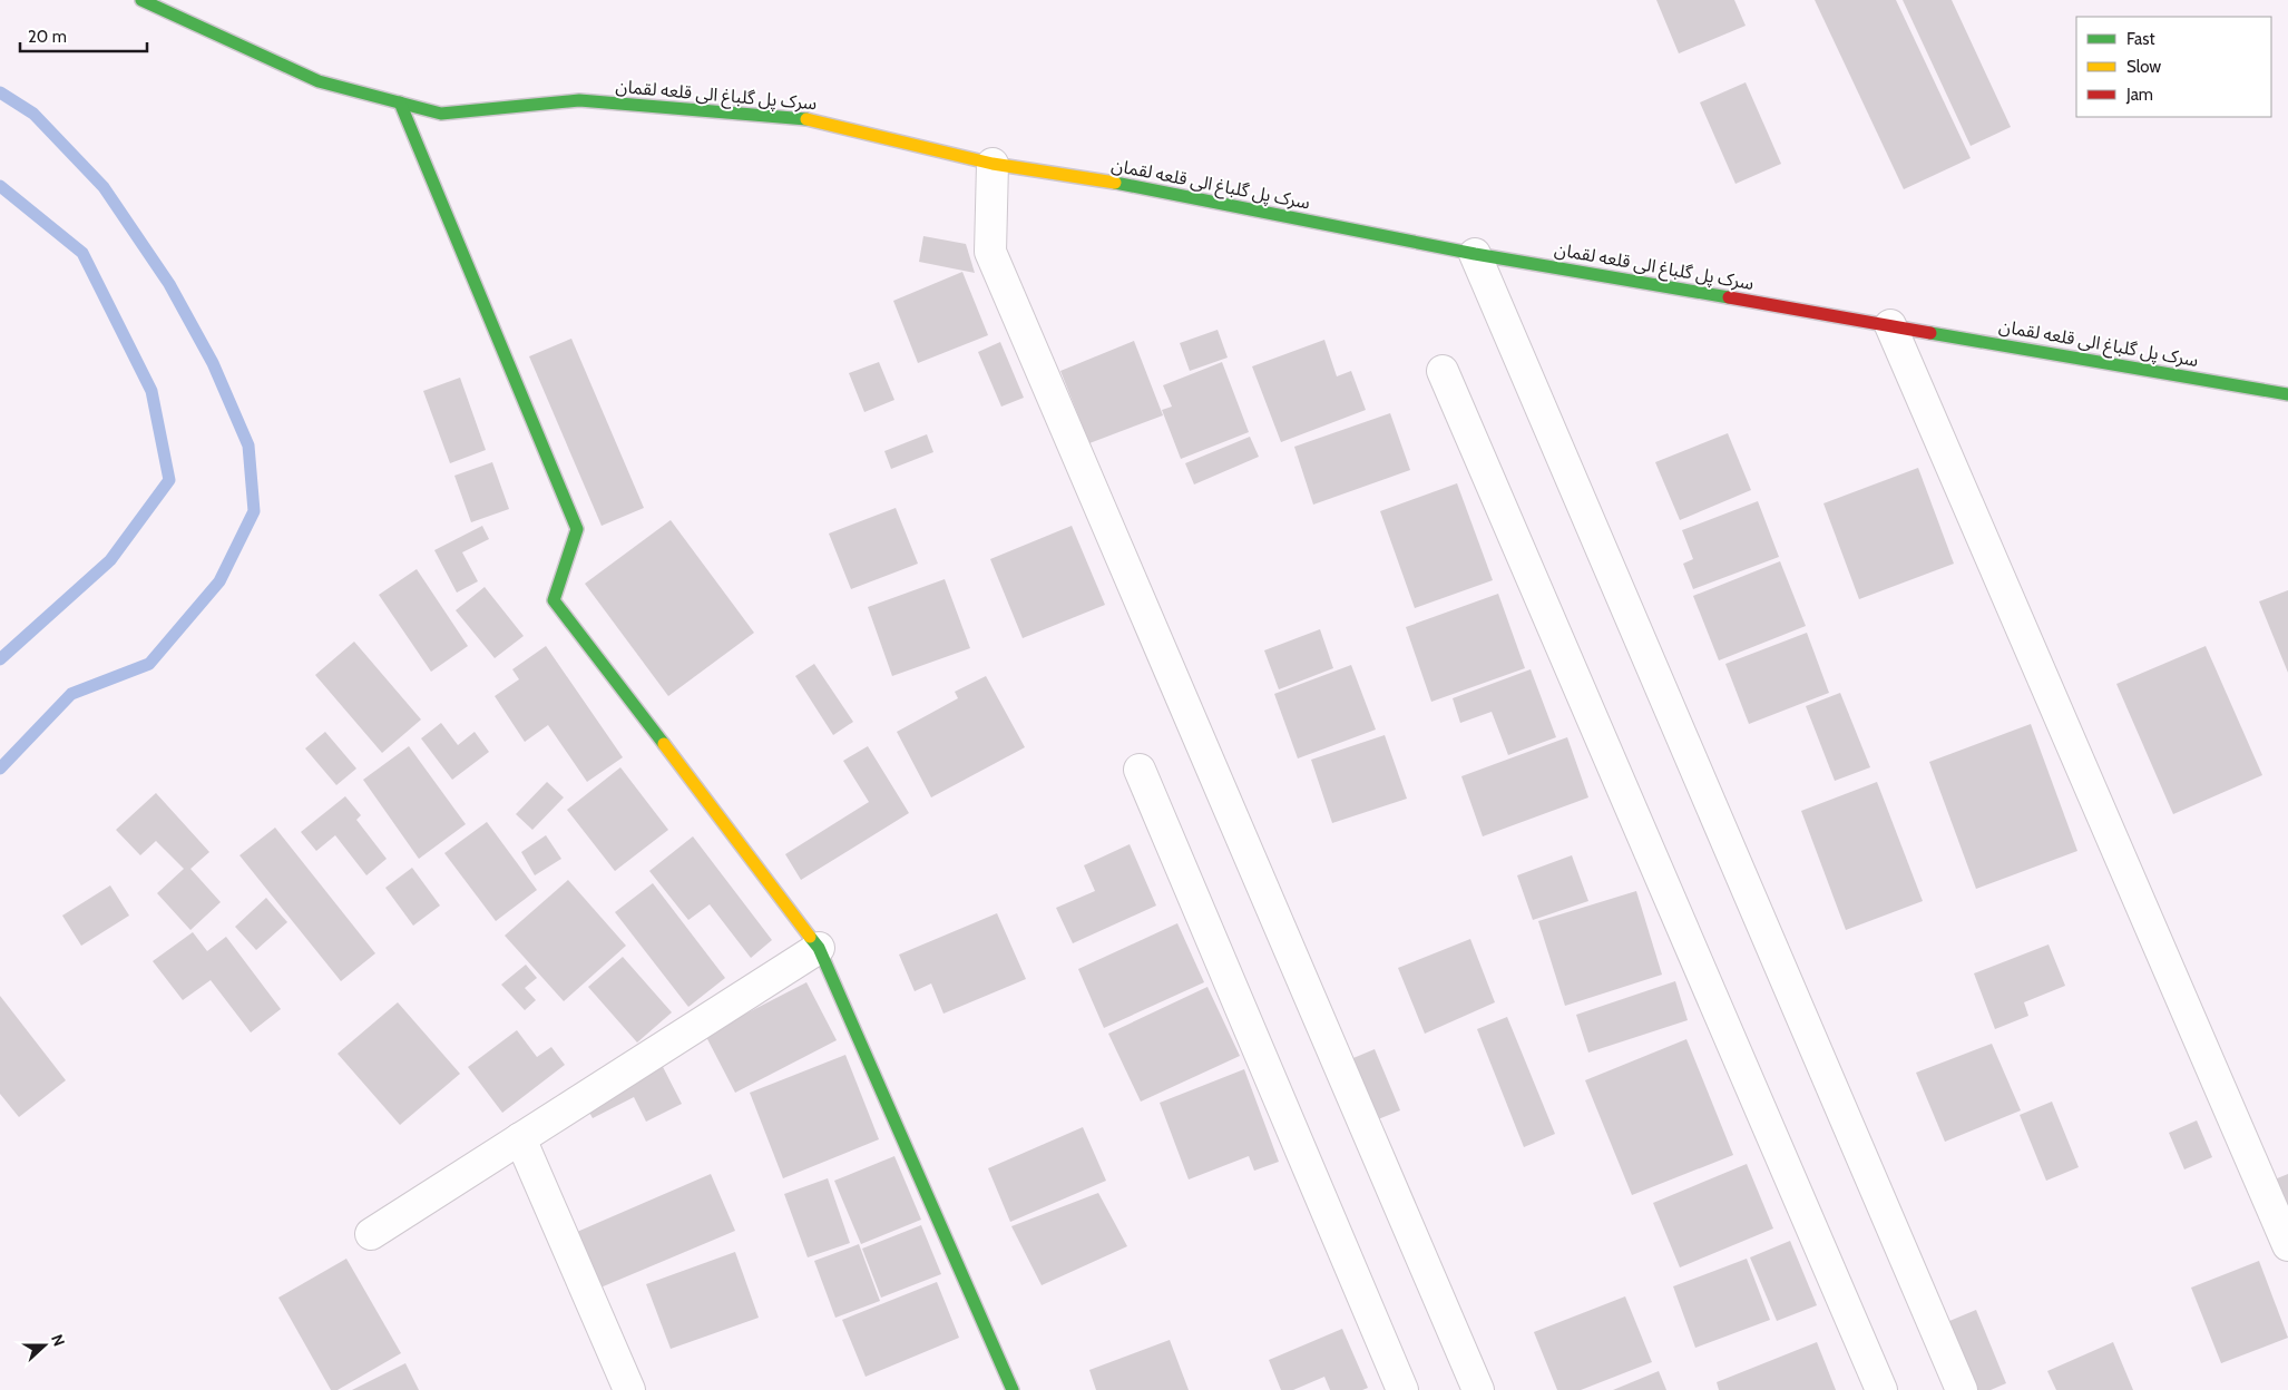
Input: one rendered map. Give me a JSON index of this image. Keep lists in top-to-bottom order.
{
  "streets": {
    "street": ["سرک پل گلباغ الی قلعه لقمان"]
  },
  "legend": ["Fast", "Slow", "Jam"],
  "scale_bar": "20 m",
  "north": "right"
}
